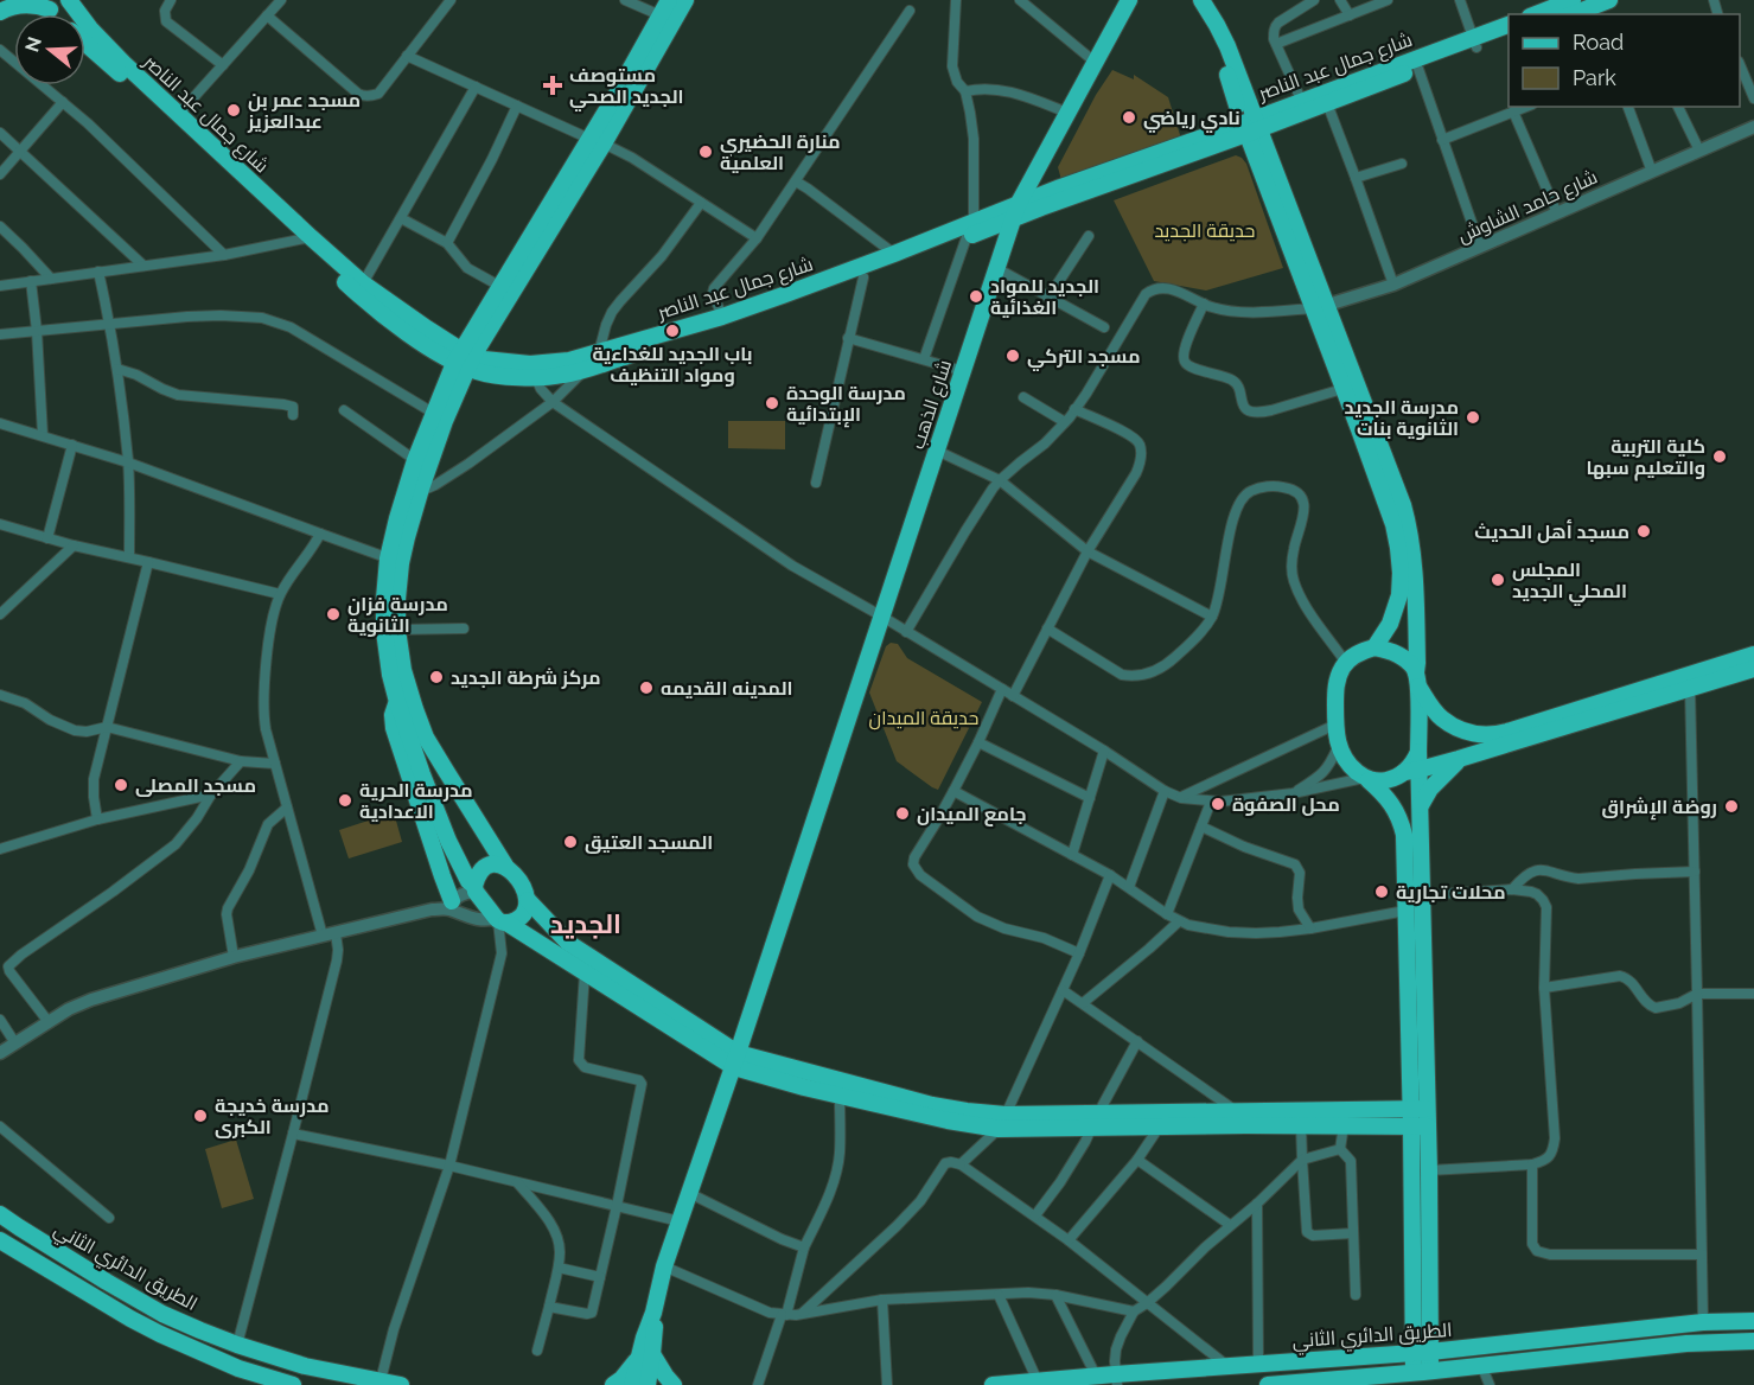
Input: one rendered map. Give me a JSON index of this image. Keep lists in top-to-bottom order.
{
  "streets": {
    "main road": ["شارع جمال عبد الناصر", "شارع الذهب", "الطريق الدائري الثاني"],
    "street": ["شارع حامد الشاوش"]
  },
  "crossings": [
    ["شارع جمال عبد الناصر", "شارع الذهب"]
  ],
  "districts": ["الجديد"],
  "parks": ["حديقة الجديد", "حديقة الميدان"],
  "places": {
    "health": ["مستوصف الجديد الصحي"],
    "other": [
      "مسجد عمر بن عبدالعزيز",
      "نادي رياضي",
      "منارة الحضيري العلمية",
      "الجديد للمواد الغذائية",
      "باب الجديد للغداءية ومواد التنظيف",
      "مسجد التركي",
      "مدرسة الوحدة الإبتدائية",
      "مدرسة الجديد الثانوية بنات",
      "كلية التربية والتعليم سبها",
      "مسجد أهل الحديث",
      "المجلس المحلي الجديد",
      "مدرسة فزان الثانوية",
      "مركز شرطة الجديد",
      "المدينه القديمه",
      "مسجد المصلى",
      "مدرسة الحرية الاعدادية",
      "محل الصفوة",
      "روضة الإشراق",
      "جامع الميدان",
      "المسجد العتيق",
      "محلات تجارية",
      "مدرسة خديجة الكبرى"
    ]
  },
  "legend": ["Road", "Park"],
  "north": "left"
}
